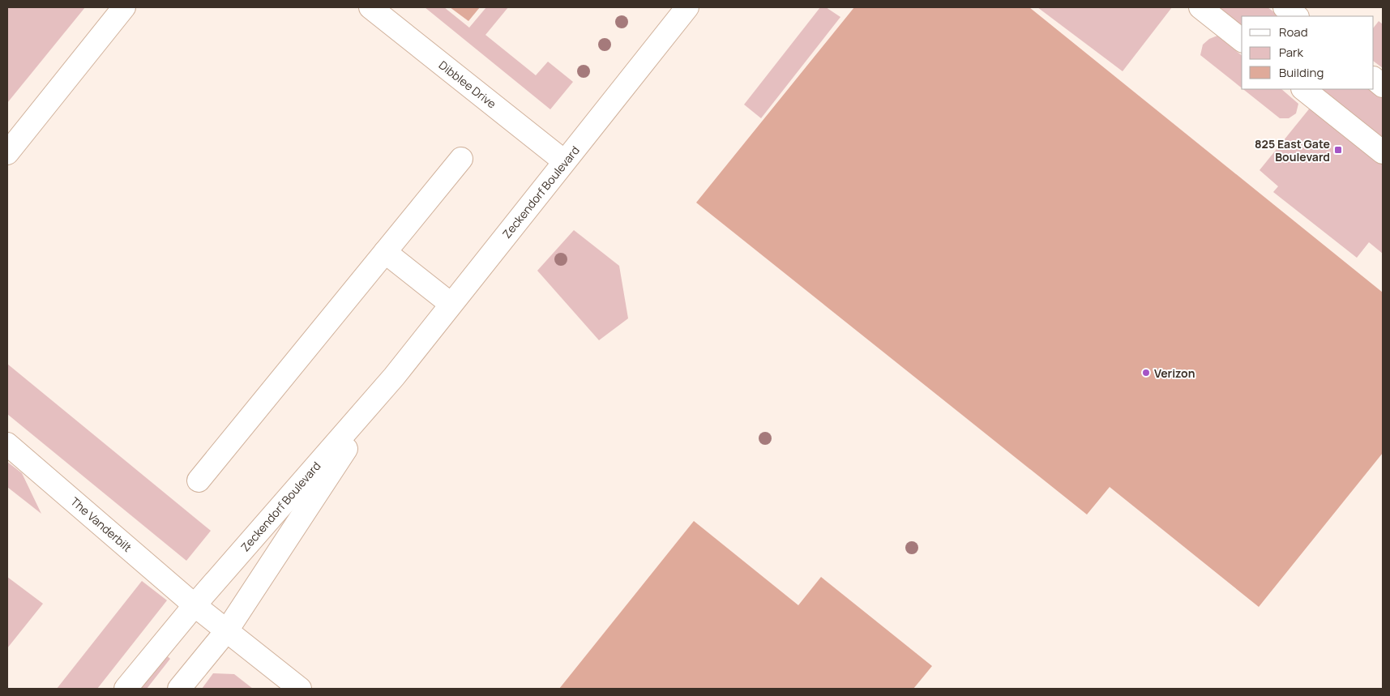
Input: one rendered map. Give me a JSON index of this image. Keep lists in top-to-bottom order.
{
  "streets": {
    "main road": ["Dibblee Drive", "Zeckendorf Boulevard", "The Vanderbilt"]
  },
  "crossings": [
    ["Dibblee Drive", "Zeckendorf Boulevard"],
    ["Zeckendorf Boulevard", "The Vanderbilt"]
  ],
  "places": {
    "transit": ["825 East Gate Boulevard"],
    "other": ["Verizon"]
  },
  "legend": ["Road", "Park", "Building"]
}
